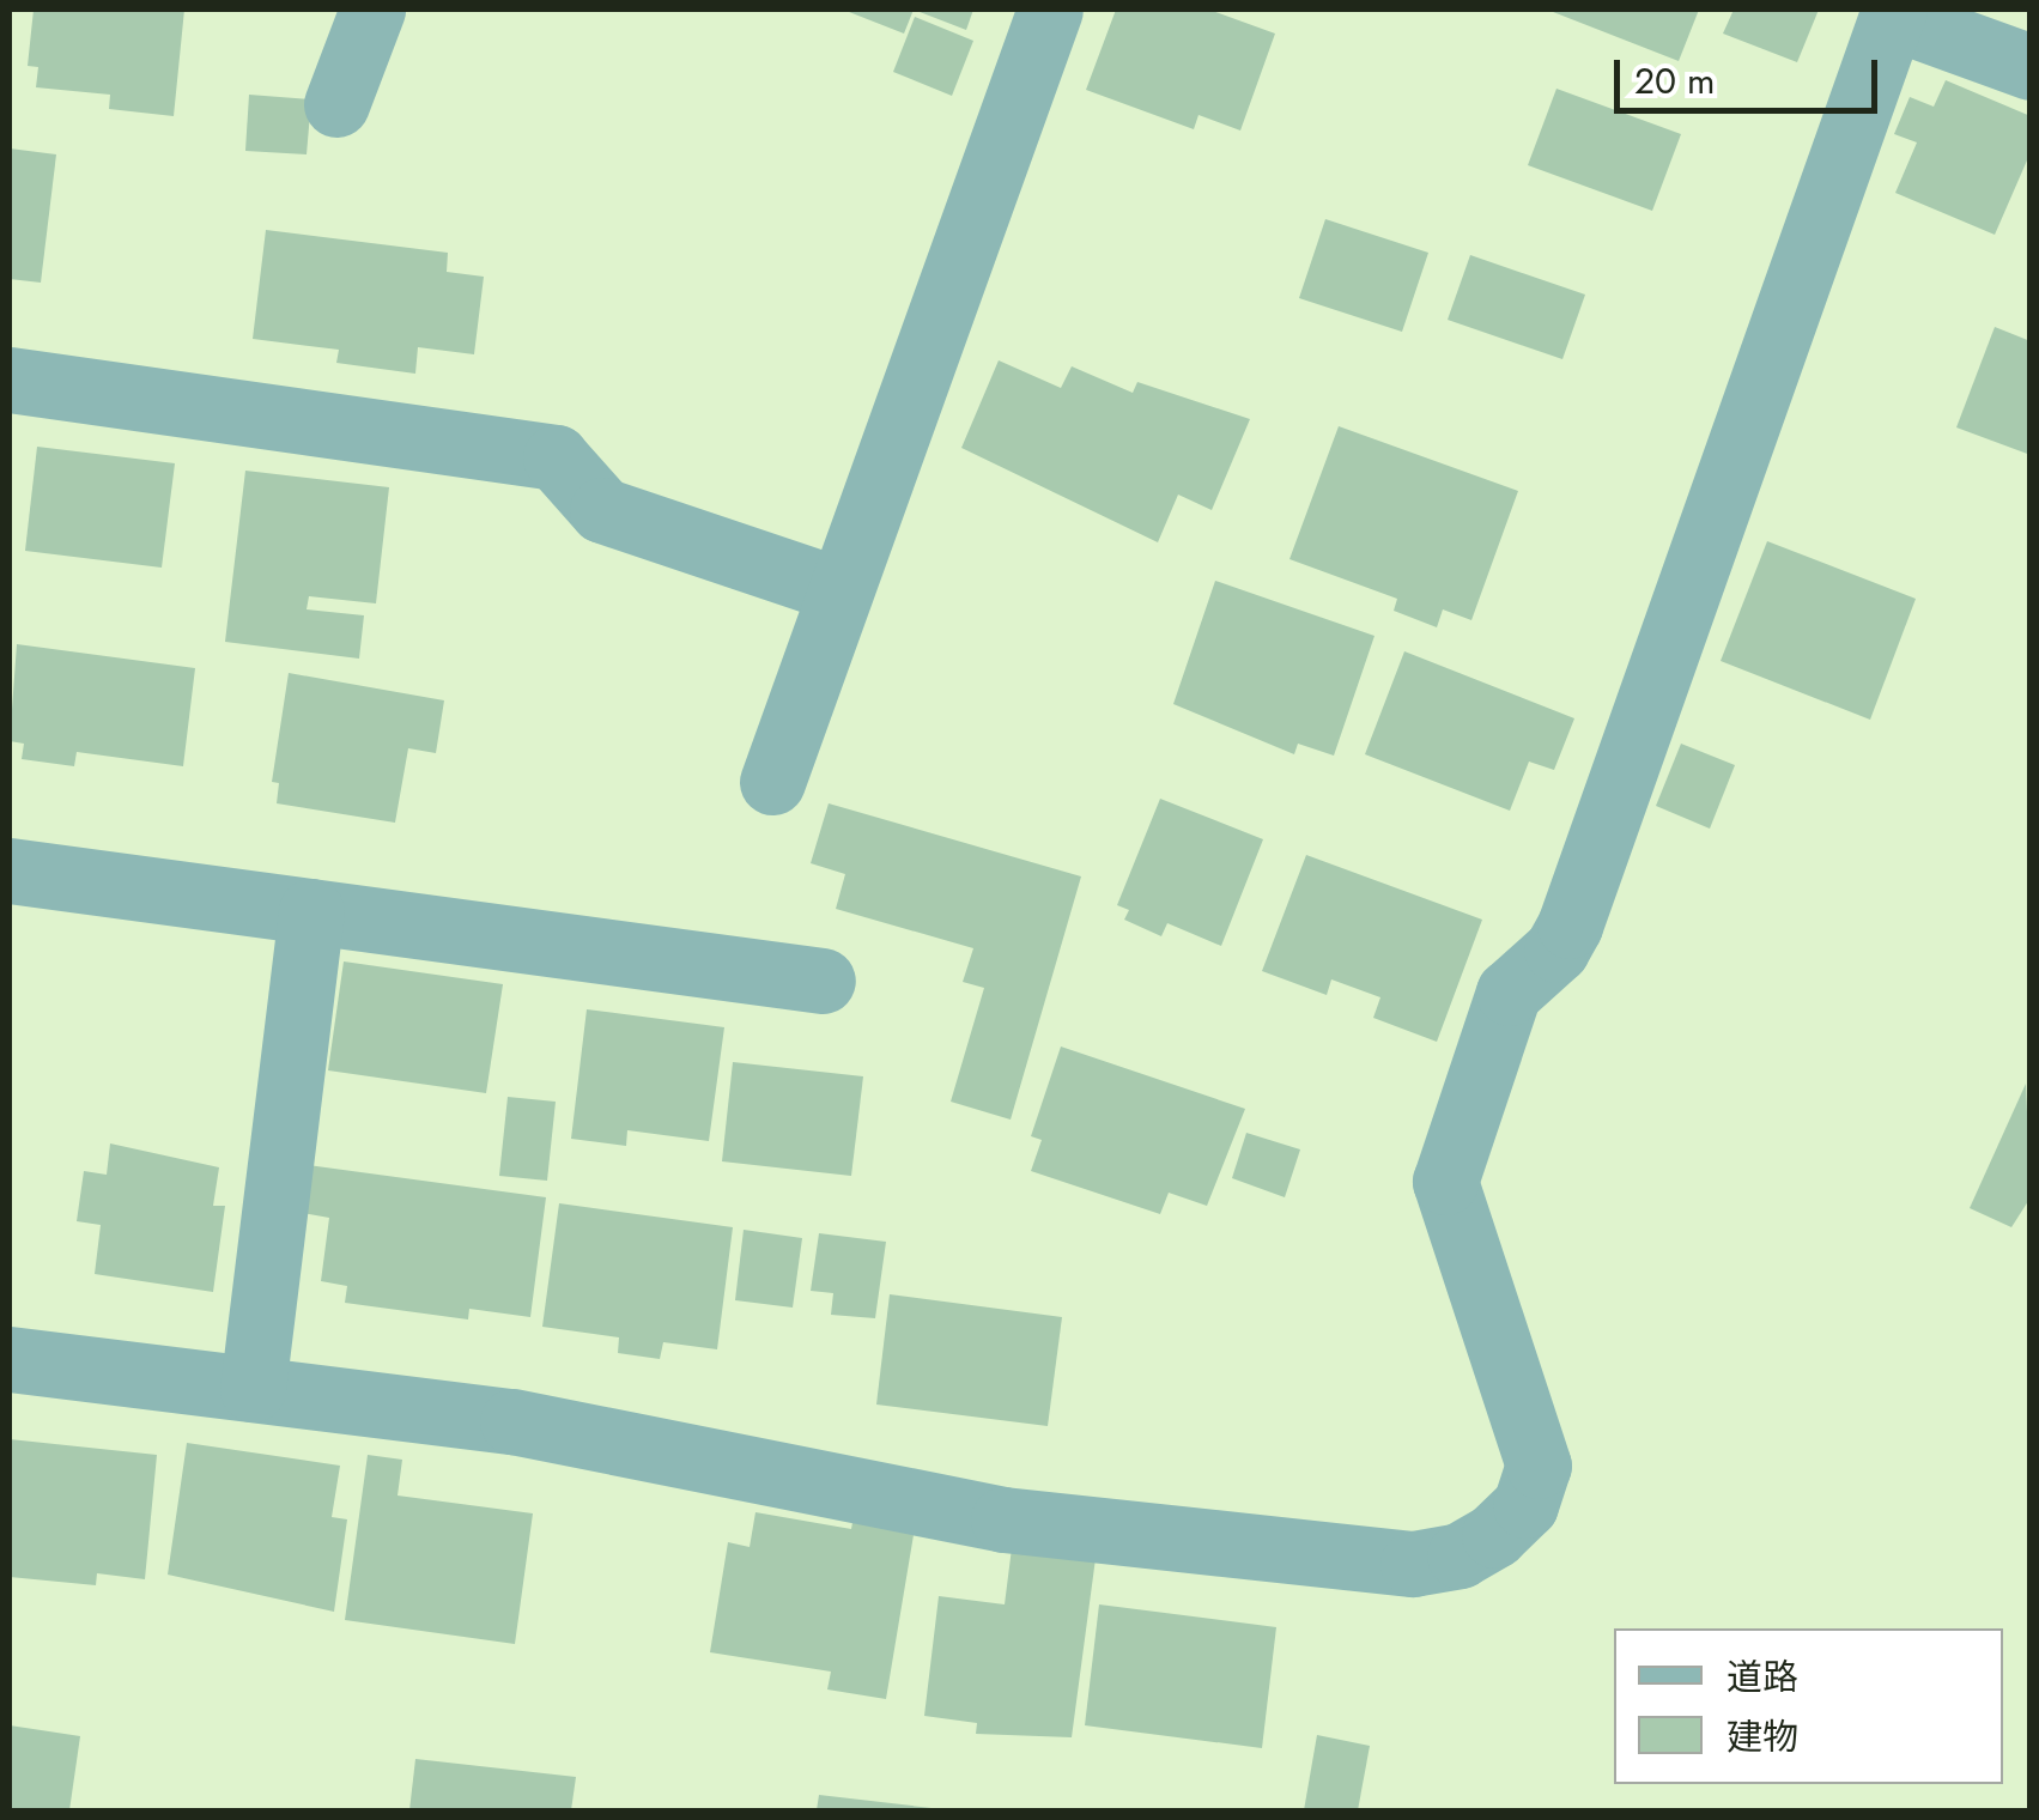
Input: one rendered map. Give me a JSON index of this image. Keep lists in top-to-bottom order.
{
  "legend": ["道路", "建物"],
  "scale_bar": "20 m"
}
